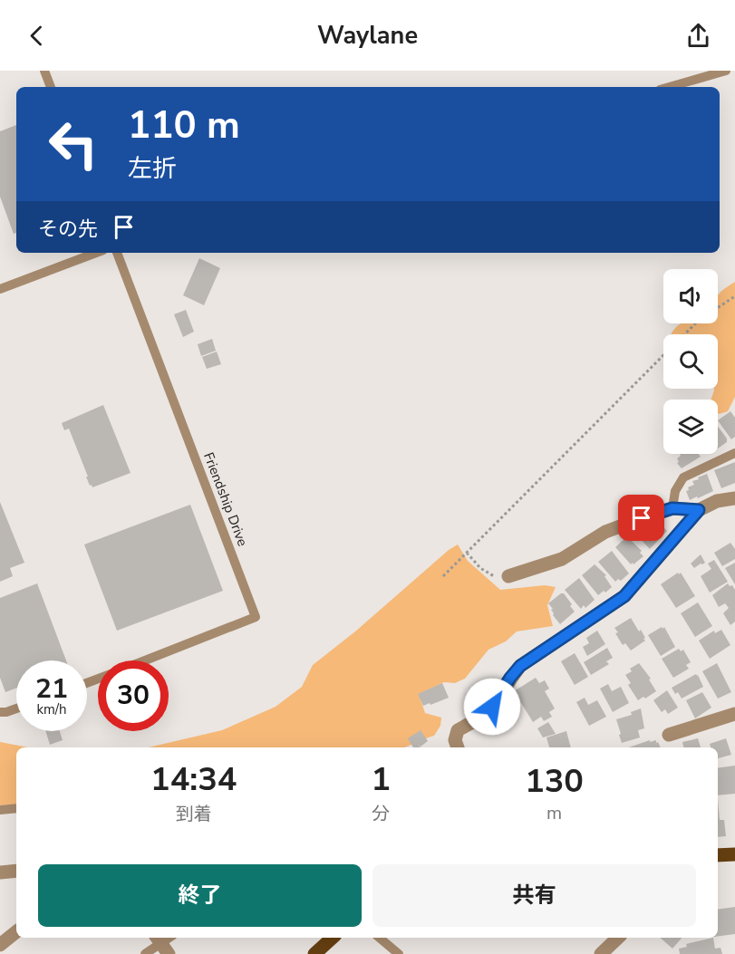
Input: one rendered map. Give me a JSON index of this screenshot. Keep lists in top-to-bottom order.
{
  "streets": {
    "lane": ["Friendship Drive"]
  },
  "page": {
    "header": "Waylane",
    "turn": ["110 m", "左折"],
    "then": "その先",
    "speed": "21 km/h",
    "limit": "30",
    "eta": [
      "14:34",
      "到着",
      "1",
      "分",
      "130",
      "m"
    ],
    "buttons": ["終了", "共有"]
  }
}
